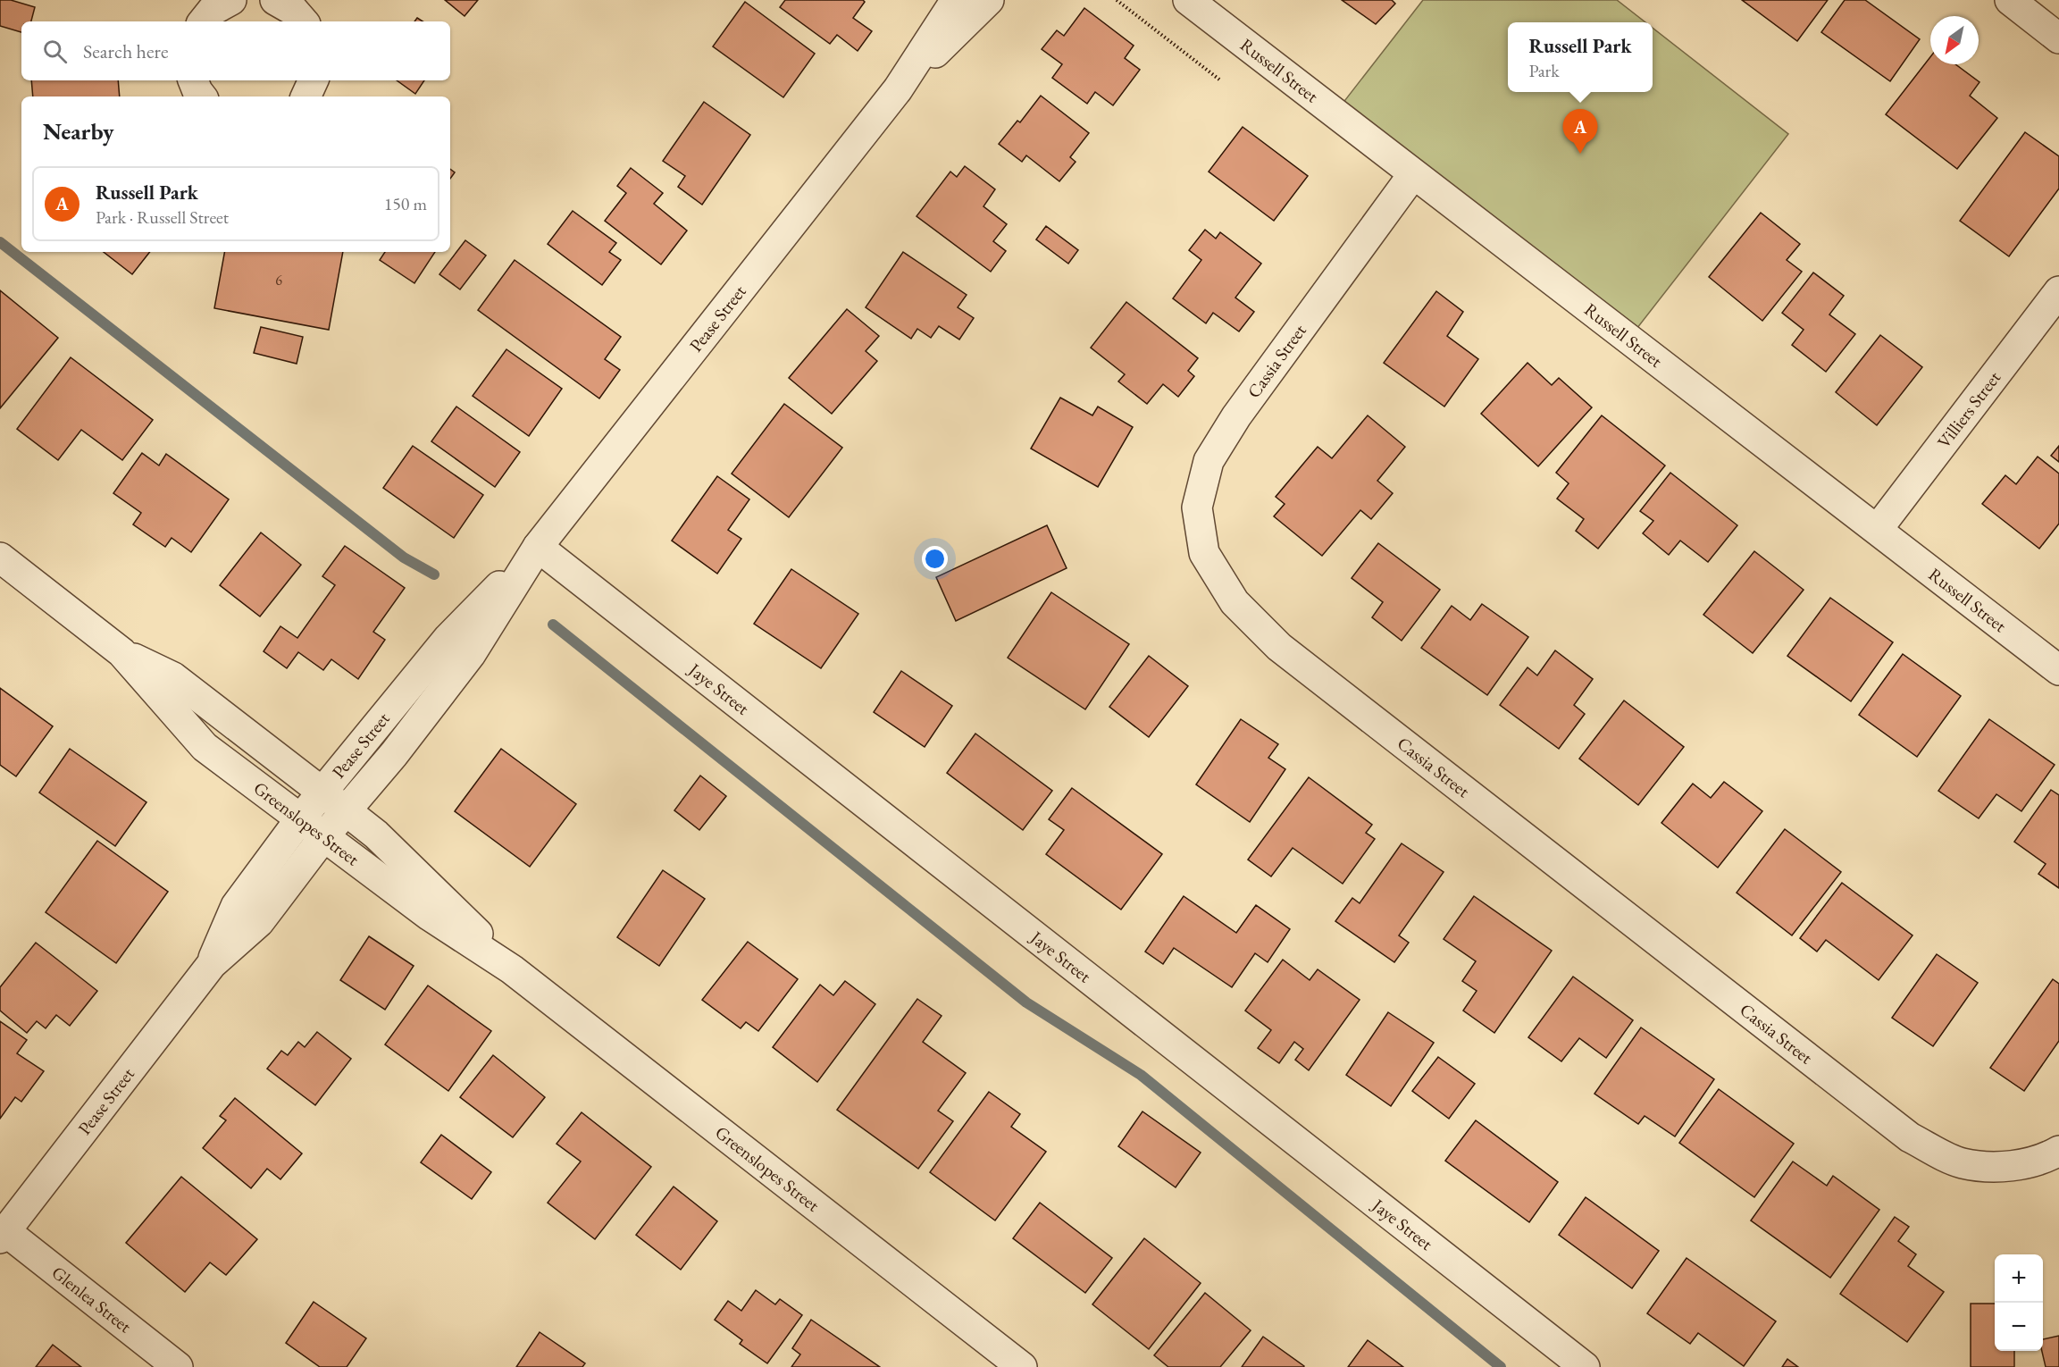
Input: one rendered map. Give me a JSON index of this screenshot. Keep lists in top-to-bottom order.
{
  "streets": {
    "street": [
      "Russell Street",
      "Pease Street",
      "Cassia Street",
      "Villiers Street",
      "Jaye Street",
      "Greenslopes Street",
      "Glenlea Street"
    ]
  },
  "crossings": [
    ["Russell Street", "Cassia Street"],
    ["Russell Street", "Villiers Street"],
    ["Pease Street", "Jaye Street"],
    ["Pease Street", "Greenslopes Street"],
    ["Pease Street", "Glenlea Street"]
  ],
  "house_numbers": ["6"],
  "north": "bottom left",
  "page": {
    "search": "Search here",
    "popup": ["Russell Park", "Park"],
    "heading": "Nearby",
    "pins": "A",
    "list": [
      {
        "mark": "A",
        "name": "Russell Park",
        "note": "Park · Russell Street",
        "value": "150 m"
      }
    ],
    "map_buttons": ["+", "−"]
  }
}
